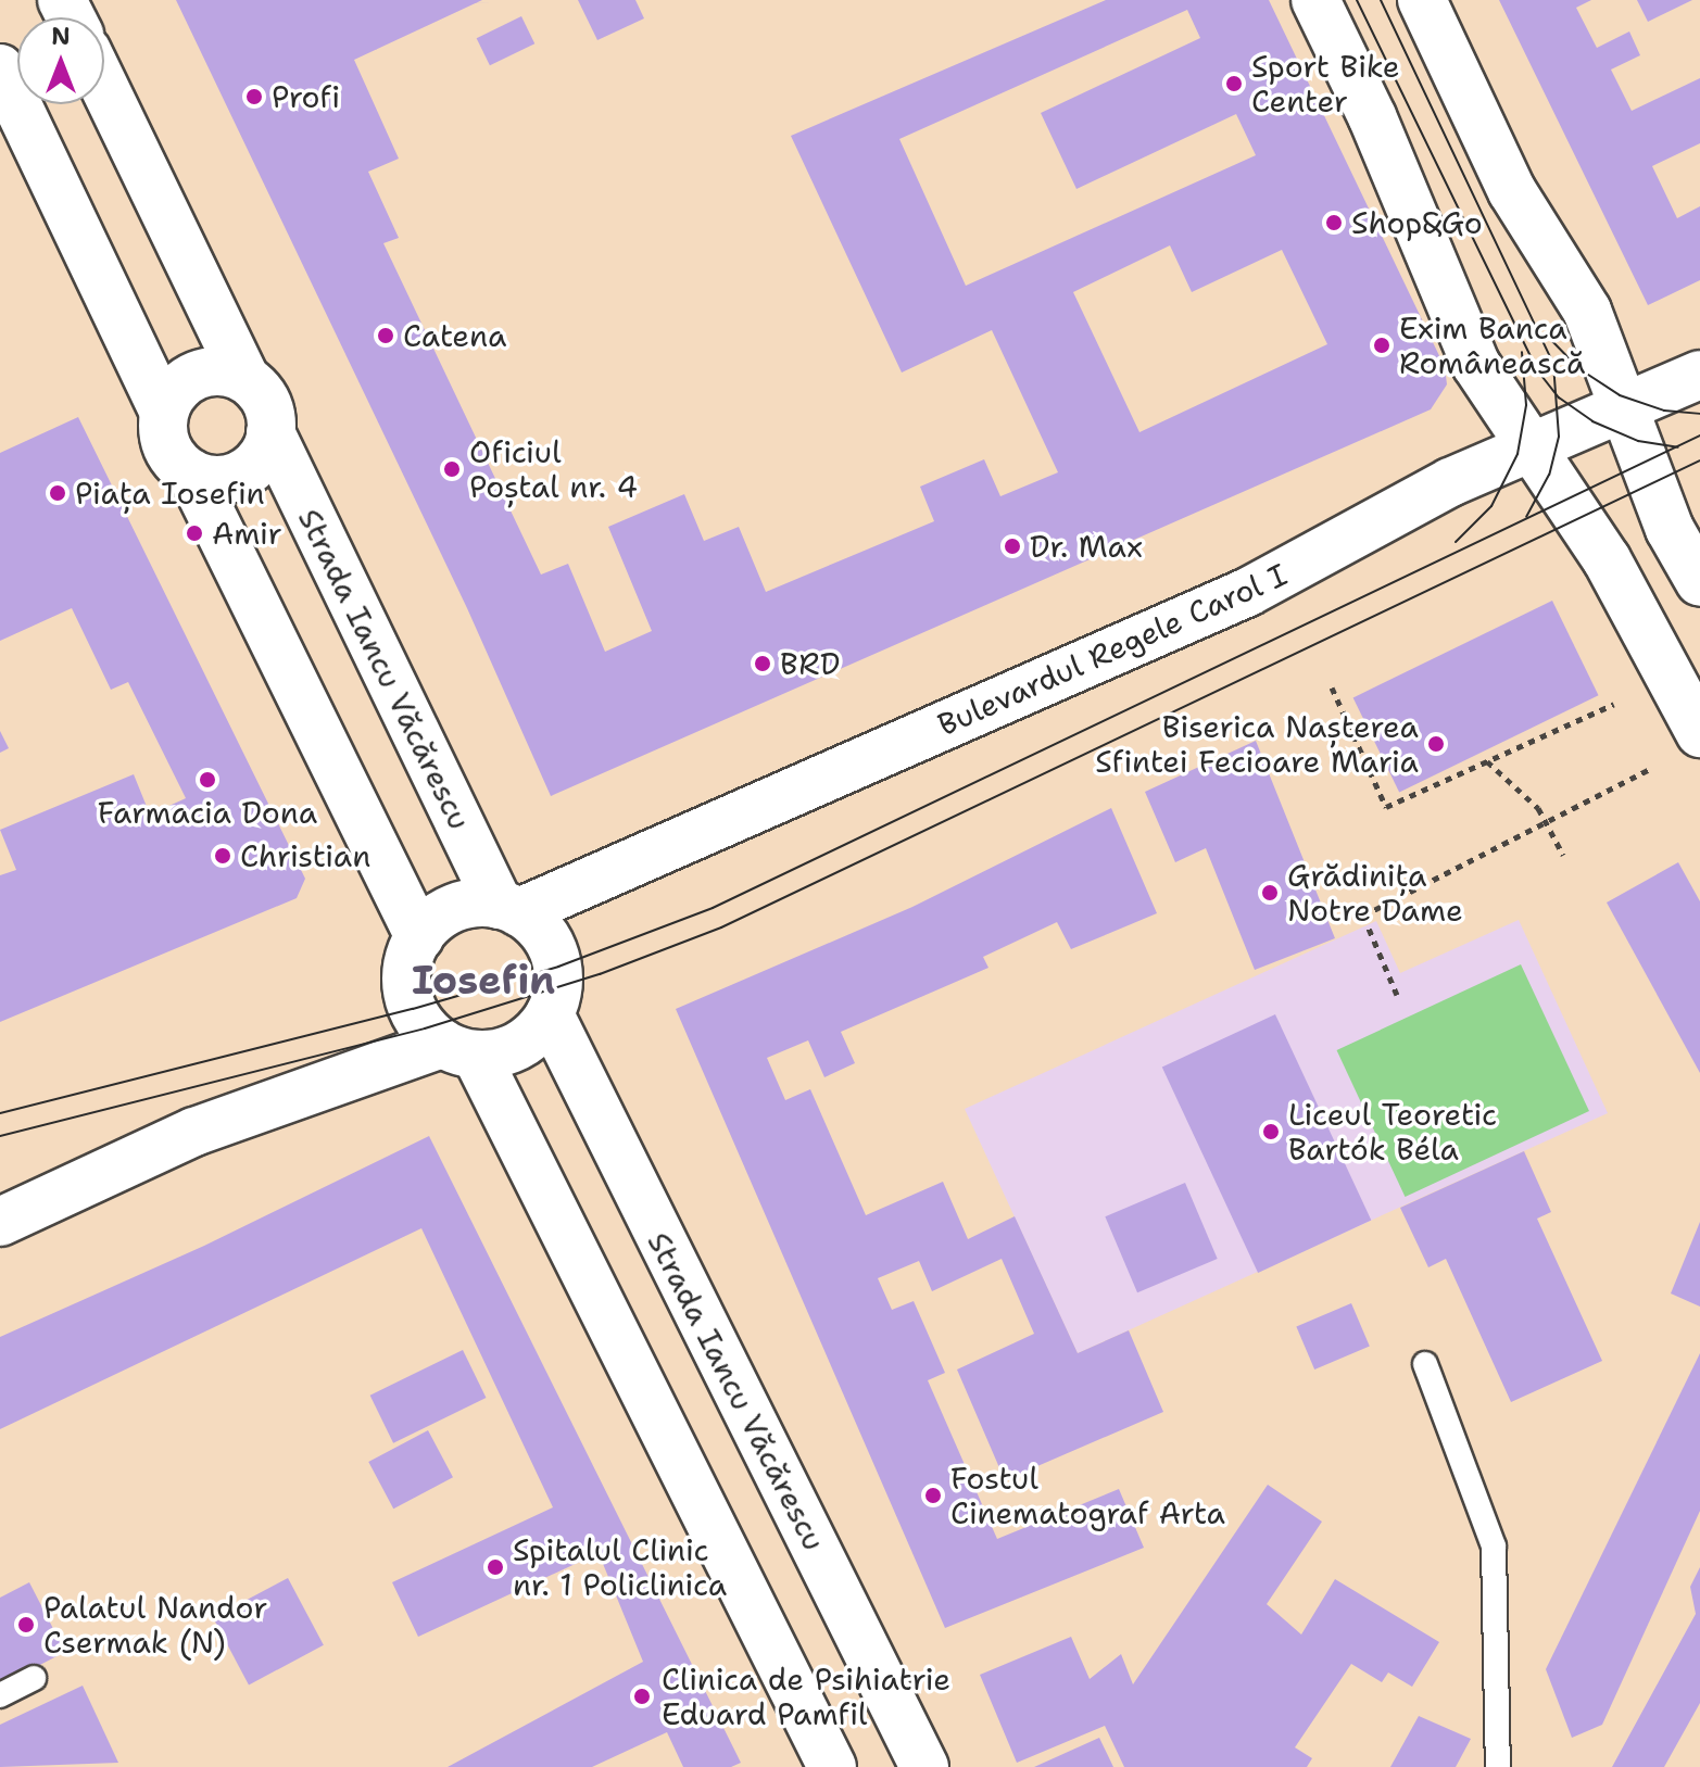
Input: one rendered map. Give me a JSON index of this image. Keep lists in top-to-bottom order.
{
  "streets": {
    "street": ["Bulevardul Regele Carol I", "Strada Iancu Văcărescu"]
  },
  "crossings": [
    ["Bulevardul Regele Carol I", "Strada Iancu Văcărescu"]
  ],
  "districts": ["Iosefin"],
  "places": [
    "Sport Bike Center",
    "Profi",
    "Shop&Go",
    "Catena",
    "Exim Banca Românească",
    "Oficiul Poștal nr. 4",
    "Piața Iosefin",
    "Amir",
    "Dr. Max",
    "BRD",
    "Biserica Nașterea Sfintei Fecioare Maria",
    "Farmacia Dona",
    "Christian",
    "Grădinița Notre Dame",
    "Liceul Teoretic Bartók Béla",
    "Fostul Cinematograf Arta",
    "Spitalul Clinic nr. 1 Policlinica",
    "Palatul Nandor Csermak (N)",
    "Clinica de Psihiatrie Eduard Pamfil"
  ],
  "north": "top"
}
